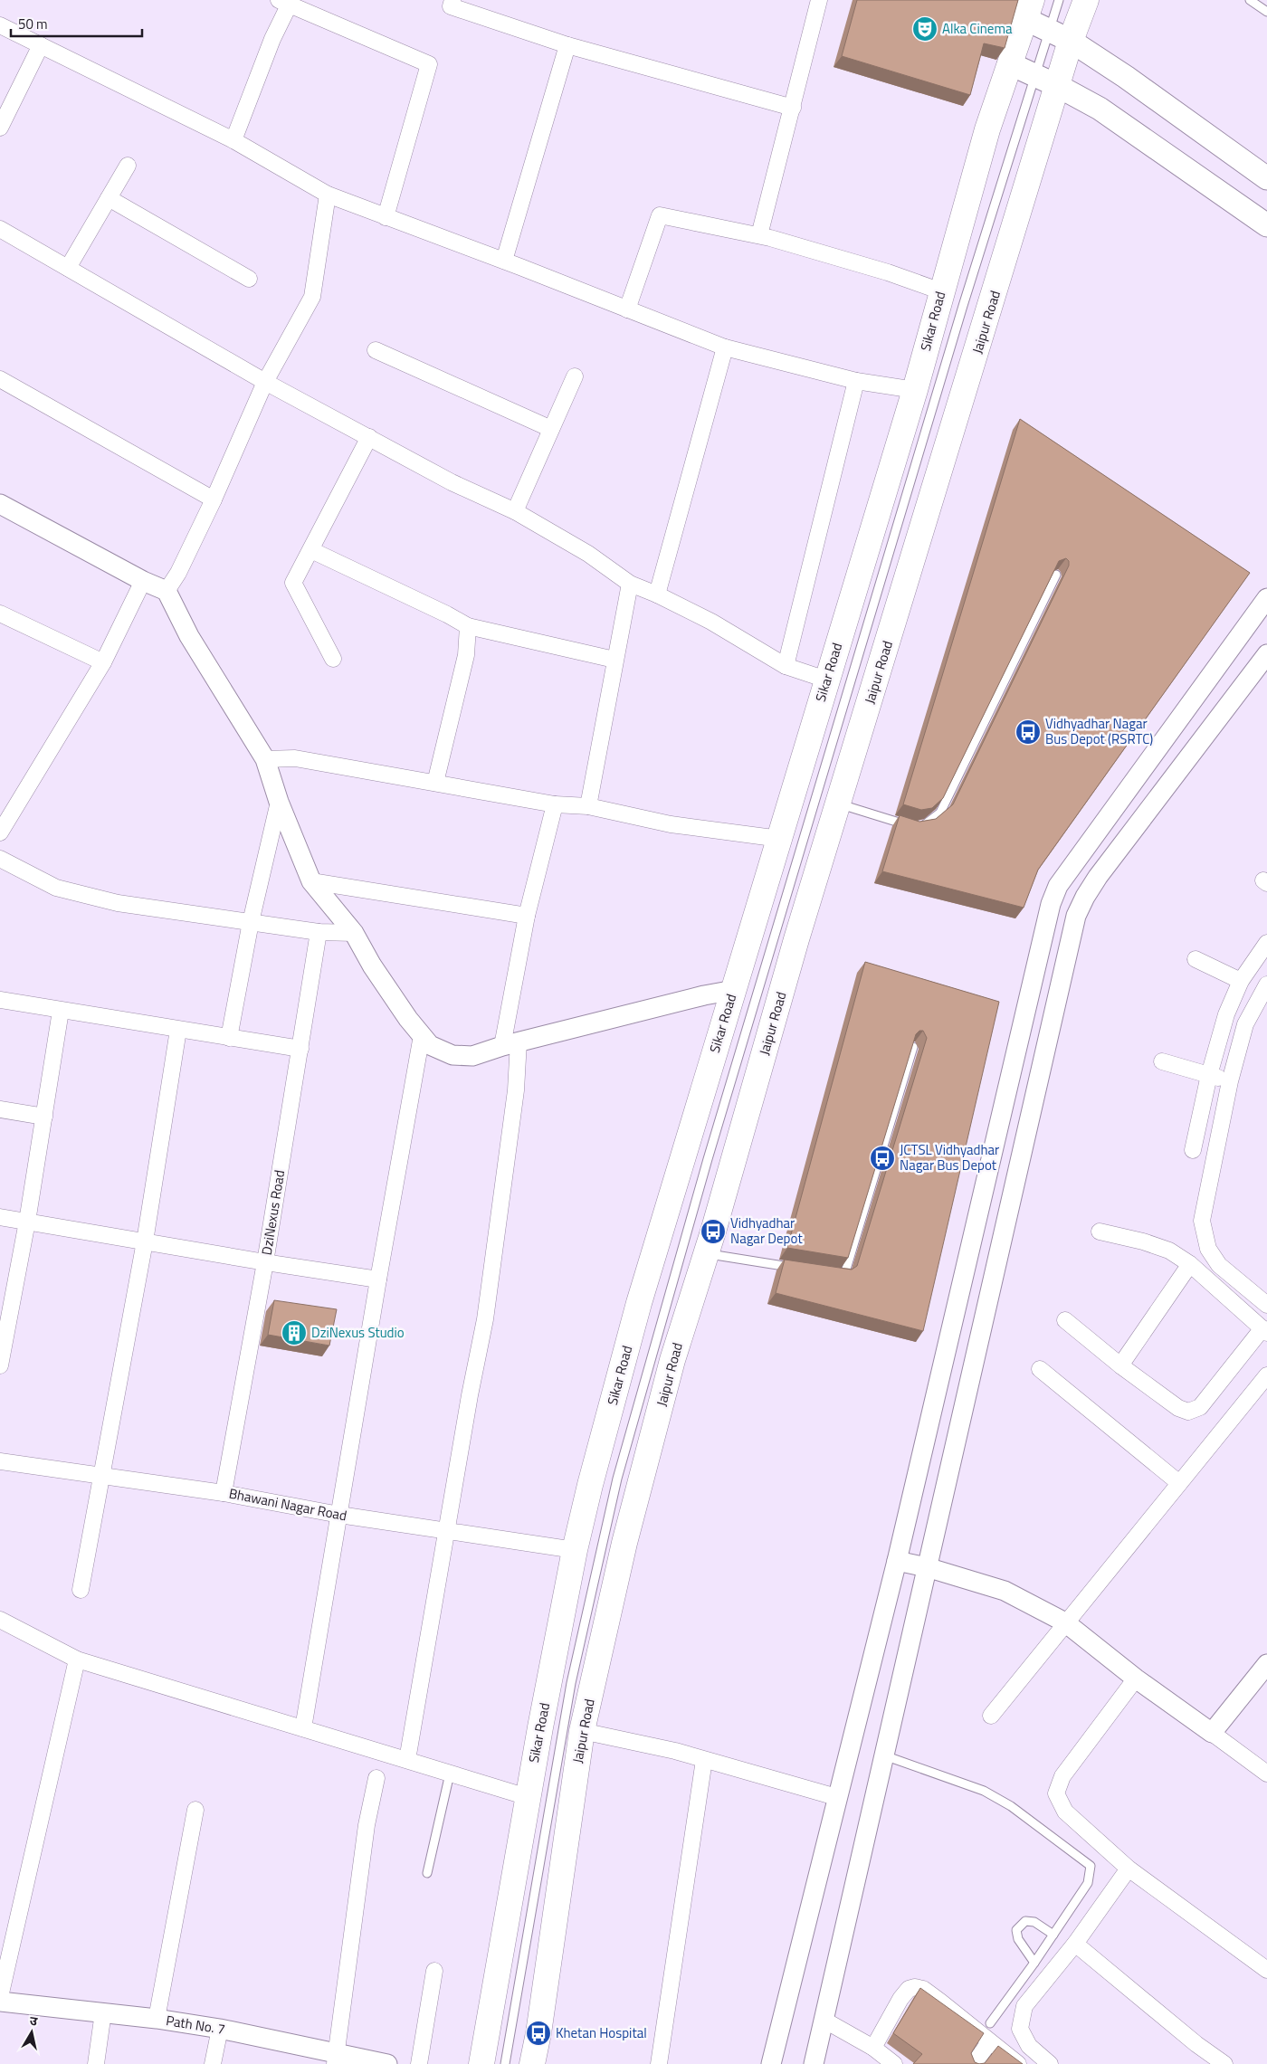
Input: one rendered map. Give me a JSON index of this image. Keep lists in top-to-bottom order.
{
  "streets": {
    "main road": ["Sikar Road", "Jaipur Road"],
    "street": ["DziNexus Road", "Bhawani Nagar Road", "Path No. 7"]
  },
  "crossings": [
    ["Sikar Road", "Bhawani Nagar Road"],
    ["DziNexus Road", "Bhawani Nagar Road"]
  ],
  "places": {
    "theatre": ["Alka Cinema"],
    "bus stop": [
      "Vidhyadhar Nagar Bus Depot (RSRTC)",
      "JCTSL Vidhyadhar Nagar Bus Depot",
      "Vidhyadhar Nagar Depot",
      "Khetan Hospital"
    ],
    "building": ["DziNexus Studio"]
  },
  "scale_bar": "50 m",
  "north": "top"
}
